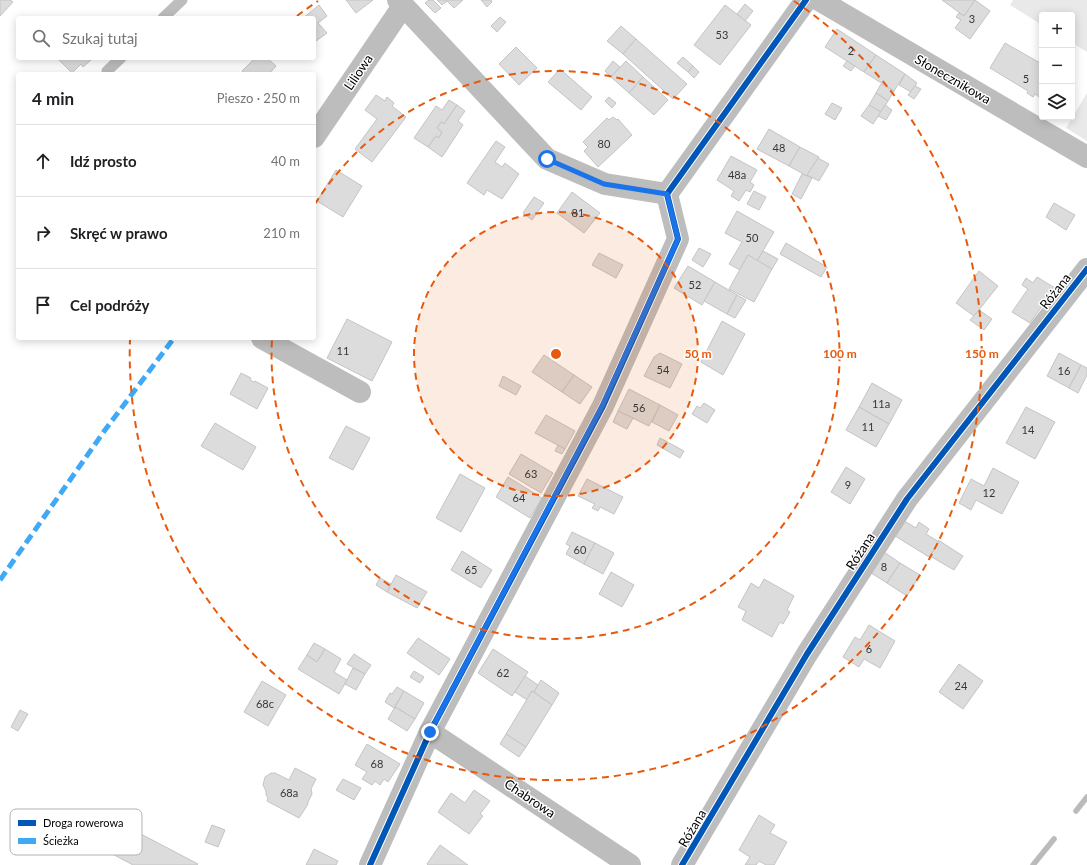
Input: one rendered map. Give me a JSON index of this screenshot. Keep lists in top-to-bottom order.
{
  "streets": {
    "street": [
      "Liliowa",
      "Słonecznikowa",
      "Różana",
      "Chabrowa"
    ]
  },
  "house_numbers": [
    "3",
    "53",
    "2",
    "5",
    "80",
    "48",
    "48a",
    "81",
    "50",
    "52",
    "11",
    "54",
    "16",
    "11a",
    "56",
    "11",
    "14",
    "63",
    "9",
    "12",
    "64",
    "60",
    "8",
    "65",
    "6",
    "62",
    "24",
    "68c",
    "68",
    "68a"
  ],
  "legend": ["Droga rowerowa", "Ścieżka"],
  "page": {
    "map_buttons": ["+", "−"],
    "search": "Szukaj tutaj",
    "heading": ["4 min", "Pieszo · 250 m"],
    "list": [
      ["Idź prosto", "40 m"],
      ["Skręć w prawo", "210 m"],
      "Cel podróży"
    ]
  },
  "rings": ["50 m", "100 m", "150 m"]
}
